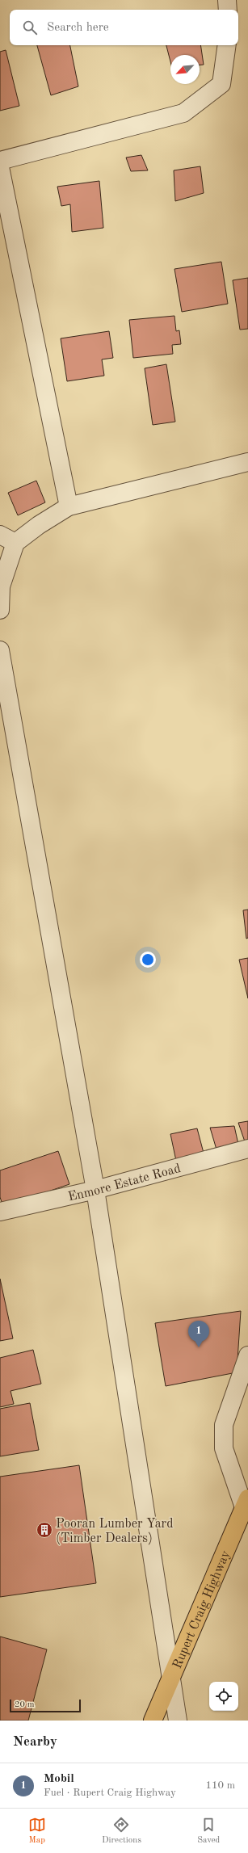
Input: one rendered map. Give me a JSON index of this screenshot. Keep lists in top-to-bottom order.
{
  "streets": {
    "main road": ["Rupert Craig Highway"],
    "street": ["Enmore Estate Road"]
  },
  "places": {
    "building": ["Pooran Lumber Yard (Timber Dealers)"]
  },
  "scale_bar": "20 m",
  "north": "bottom left",
  "page": {
    "search": "Search here",
    "pins": "1",
    "scale": "20 m",
    "heading": "Nearby",
    "list": [
      {
        "mark": "1",
        "name": "Mobil",
        "note": "Fuel · Rupert Craig Highway",
        "value": "110 m"
      }
    ],
    "nav": ["Map", "Directions", "Saved"]
  }
}
